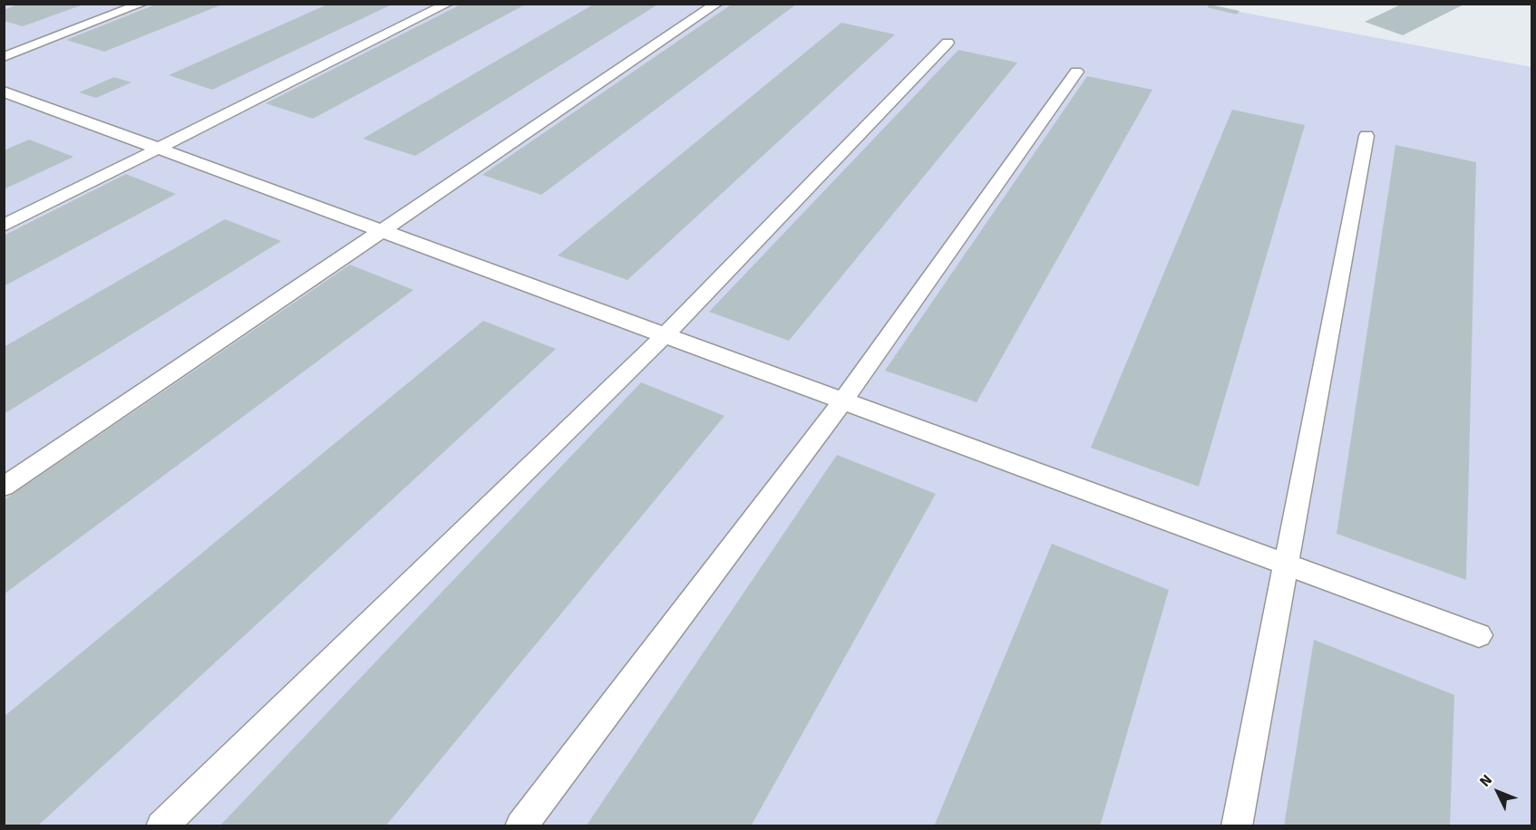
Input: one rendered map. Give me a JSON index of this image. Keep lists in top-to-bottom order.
{
  "north": "top left"
}
